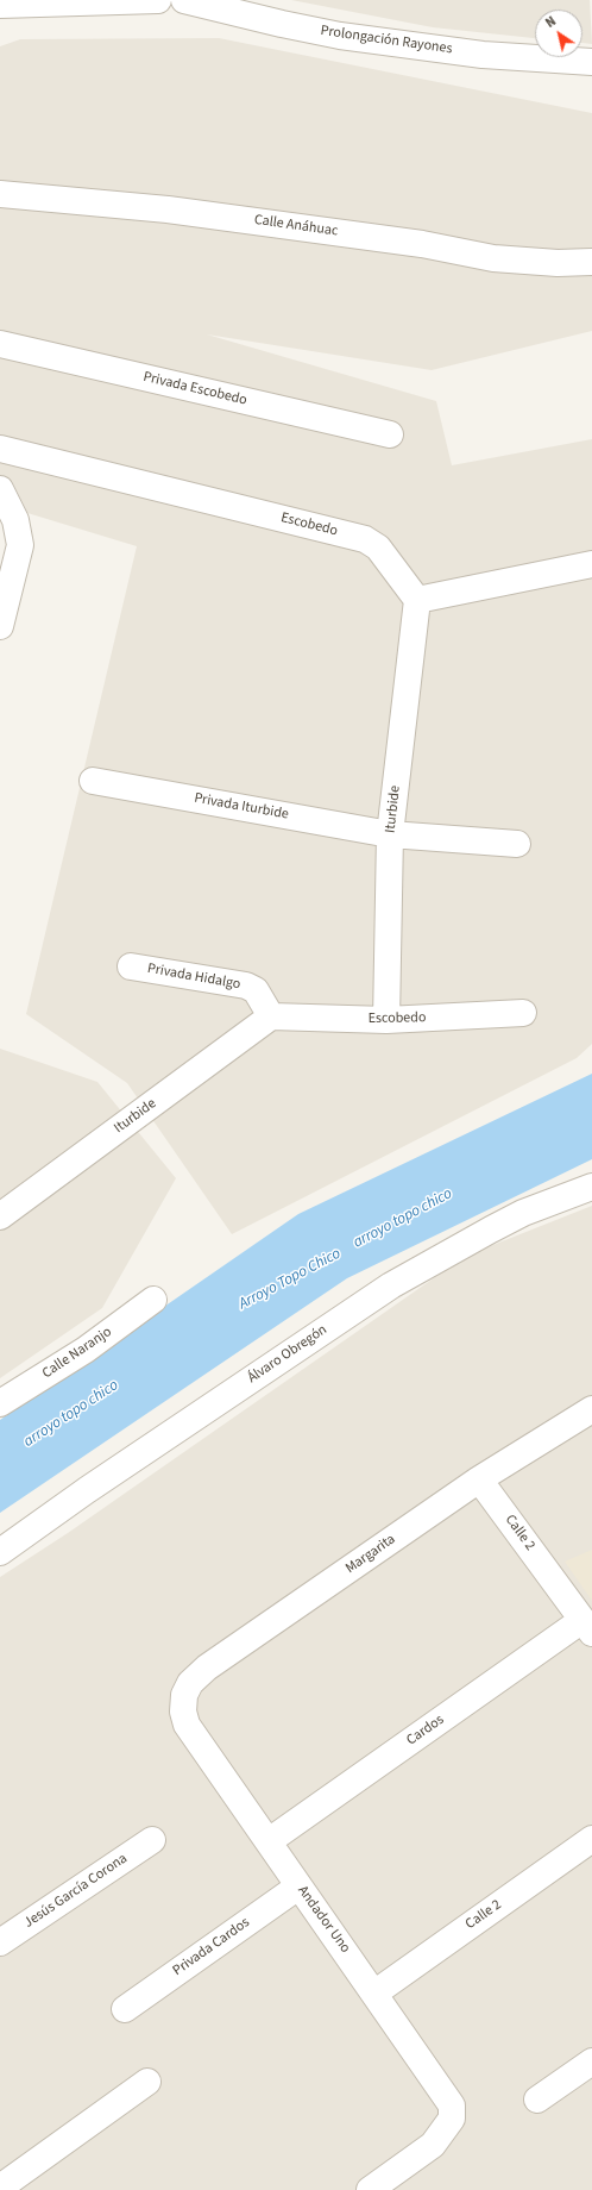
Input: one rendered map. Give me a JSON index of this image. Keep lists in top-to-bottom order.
{
  "streets": {
    "street": [
      "Prolongación Rayones",
      "Calle Anáhuac",
      "Privada Escobedo",
      "Escobedo",
      "Privada Iturbide",
      "Iturbide",
      "Privada Hidalgo",
      "Calle Naranjo",
      "Álvaro Obregón",
      "Calle 2",
      "Margarita",
      "Cardos",
      "Jesús García Corona",
      "Andador Uno",
      "Privada Cardos"
    ]
  },
  "crossings": [
    ["Escobedo", "Iturbide"],
    ["Escobedo", "Privada Hidalgo"],
    ["Privada Iturbide", "Iturbide"],
    ["Iturbide", "Privada Hidalgo"],
    ["Calle 2", "Margarita"],
    ["Calle 2", "Cardos"],
    ["Calle 2", "Andador Uno"],
    ["Margarita", "Andador Uno"],
    ["Cardos", "Andador Uno"],
    ["Andador Uno", "Privada Cardos"]
  ],
  "water": ["arroyo topo chico", "Arroyo Topo Chico"],
  "north": "top left"
}
